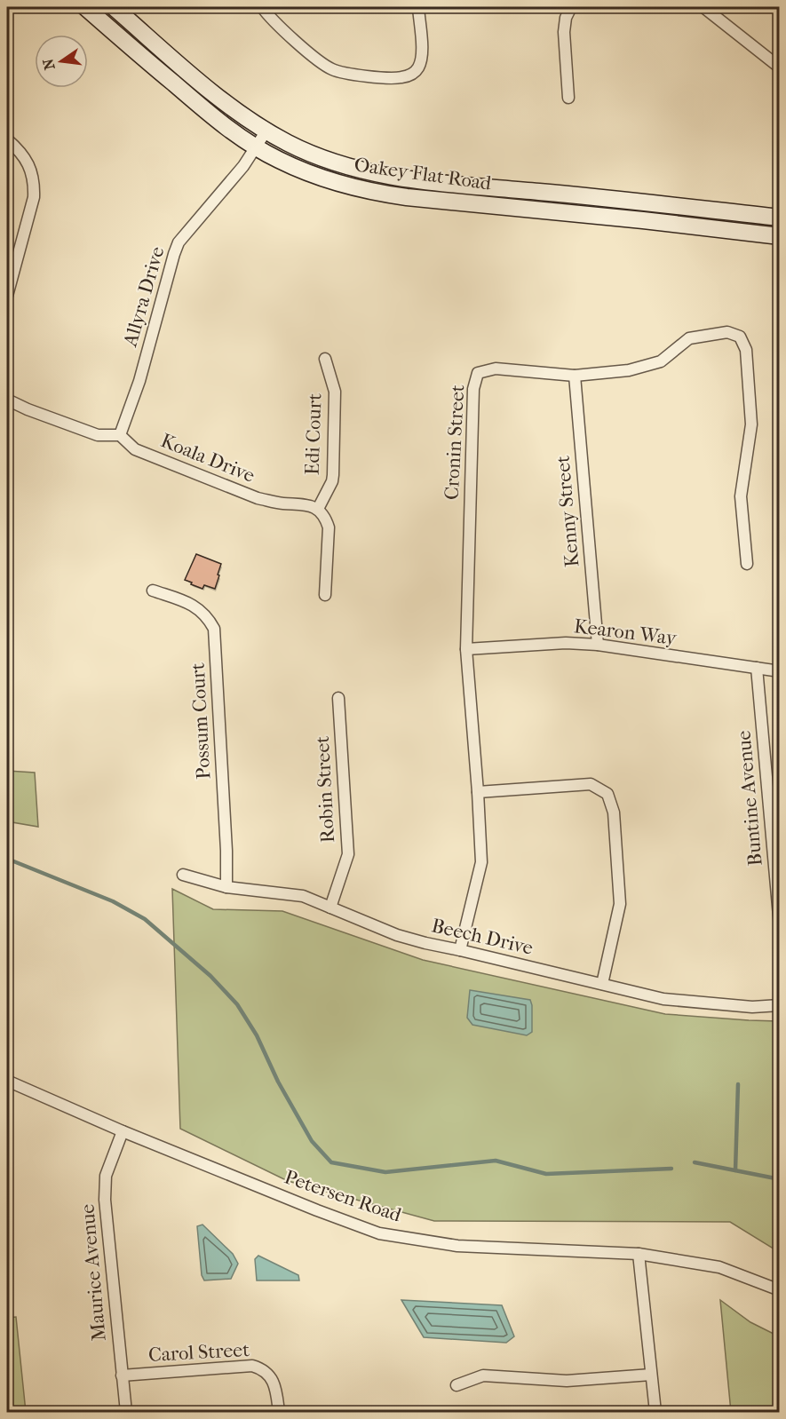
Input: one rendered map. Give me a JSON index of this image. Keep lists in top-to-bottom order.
{
  "streets": {
    "main road": ["Oakey Flat Road"],
    "street": [
      "Allyra Drive",
      "Edi Court",
      "Cronin Street",
      "Koala Drive",
      "Kenny Street",
      "Kearon Way",
      "Possum Court",
      "Robin Street",
      "Buntine Avenue",
      "Beech Drive",
      "Petersen Road",
      "Maurice Avenue",
      "Carol Street"
    ]
  },
  "crossings": [
    ["Oakey Flat Road", "Allyra Drive"],
    ["Allyra Drive", "Koala Drive"],
    ["Edi Court", "Koala Drive"],
    ["Cronin Street", "Kenny Street"],
    ["Cronin Street", "Kearon Way"],
    ["Cronin Street", "Beech Drive"],
    ["Kenny Street", "Kearon Way"],
    ["Kearon Way", "Buntine Avenue"],
    ["Possum Court", "Beech Drive"],
    ["Robin Street", "Beech Drive"],
    ["Petersen Road", "Maurice Avenue"],
    ["Maurice Avenue", "Carol Street"]
  ],
  "north": "left"
}
